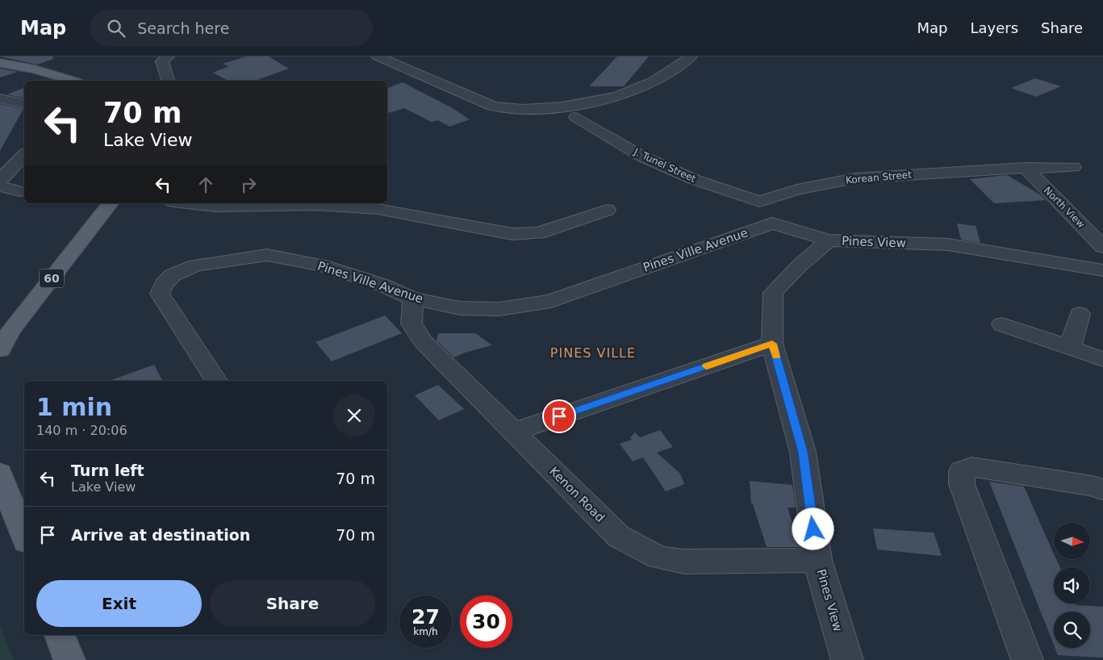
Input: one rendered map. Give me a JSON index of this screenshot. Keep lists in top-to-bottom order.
{
  "streets": {
    "main road": ["60"],
    "street": [
      "J. Tunel Street",
      "Korean Street",
      "North View",
      "Pines View",
      "Pines Ville Avenue",
      "Kenon Road"
    ]
  },
  "crossings": [
    ["J. Tunel Street", "Korean Street"],
    ["Korean Street", "North View"],
    ["Pines View", "Kenon Road"],
    ["Pines Ville Avenue", "Kenon Road"]
  ],
  "districts": ["PINES VILLE"],
  "north": "right",
  "page": {
    "header": "Map",
    "search": "Search here",
    "nav": ["Map", "Layers", "Share"],
    "turn": ["70 m", "Lake View"],
    "heading": ["1 min", "140 m · 20:06"],
    "list": [
      {
        "name": "Turn left",
        "note": "Lake View",
        "value": "70 m"
      },
      {
        "name": "Arrive at destination",
        "value": "70 m"
      }
    ],
    "buttons": ["Exit", "Share"],
    "speed": "27 km/h",
    "limit": "30"
  }
}
